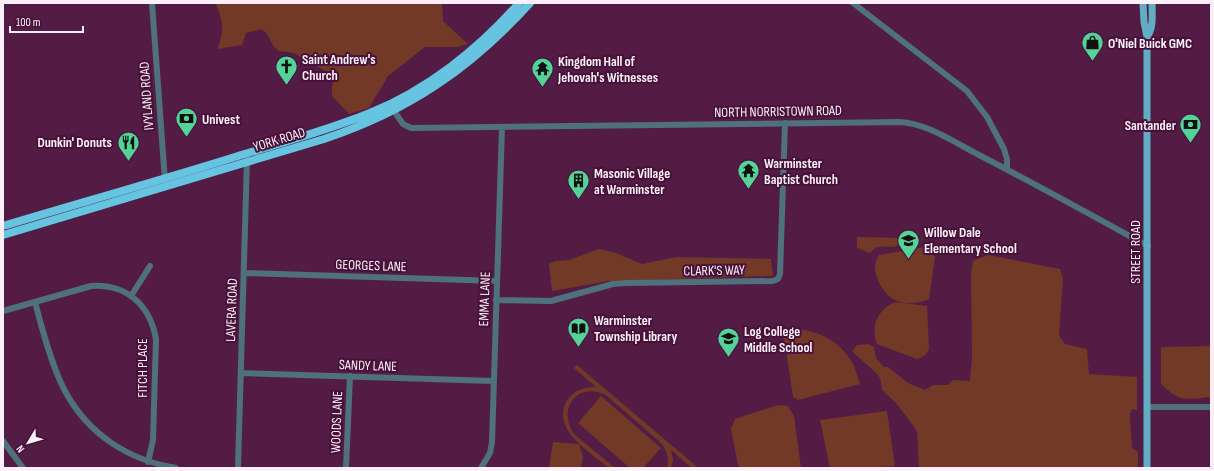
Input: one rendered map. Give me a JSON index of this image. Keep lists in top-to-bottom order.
{
  "streets": {
    "highway": ["YORK ROAD"],
    "main road": ["STREET ROAD"],
    "street": [
      "IVYLAND ROAD",
      "NORTH NORRISTOWN ROAD",
      "GEORGES LANE",
      "CLARK'S WAY",
      "EMMA LANE",
      "LAVERA ROAD",
      "SANDY LANE",
      "FITCH PLACE",
      "WOODS LANE"
    ]
  },
  "crossings": [
    ["IVYLAND ROAD", "YORK ROAD"],
    ["NORTH NORRISTOWN ROAD", "YORK ROAD"],
    ["NORTH NORRISTOWN ROAD", "STREET ROAD"],
    ["NORTH NORRISTOWN ROAD", "CLARK'S WAY"],
    ["NORTH NORRISTOWN ROAD", "EMMA LANE"],
    ["YORK ROAD", "LAVERA ROAD"],
    ["GEORGES LANE", "EMMA LANE"],
    ["GEORGES LANE", "LAVERA ROAD"],
    ["CLARK'S WAY", "EMMA LANE"],
    ["EMMA LANE", "SANDY LANE"],
    ["LAVERA ROAD", "SANDY LANE"],
    ["SANDY LANE", "WOODS LANE"]
  ],
  "places": {
    "shop": ["O'Niel Buick GMC"],
    "church": ["Saint Andrew's Church"],
    "temple": ["Kingdom Hall of Jehovah's Witnesses", "Warminster Baptist Church"],
    "bank": ["Univest", "Santander"],
    "restaurant": ["Dunkin' Donuts"],
    "building": ["Masonic Village at Warminster"],
    "school or university": ["Willow Dale Elementary School", "Log College Middle School"],
    "library": ["Warminster Township Library"]
  },
  "scale_bar": "100 m",
  "north": "bottom left"
}
